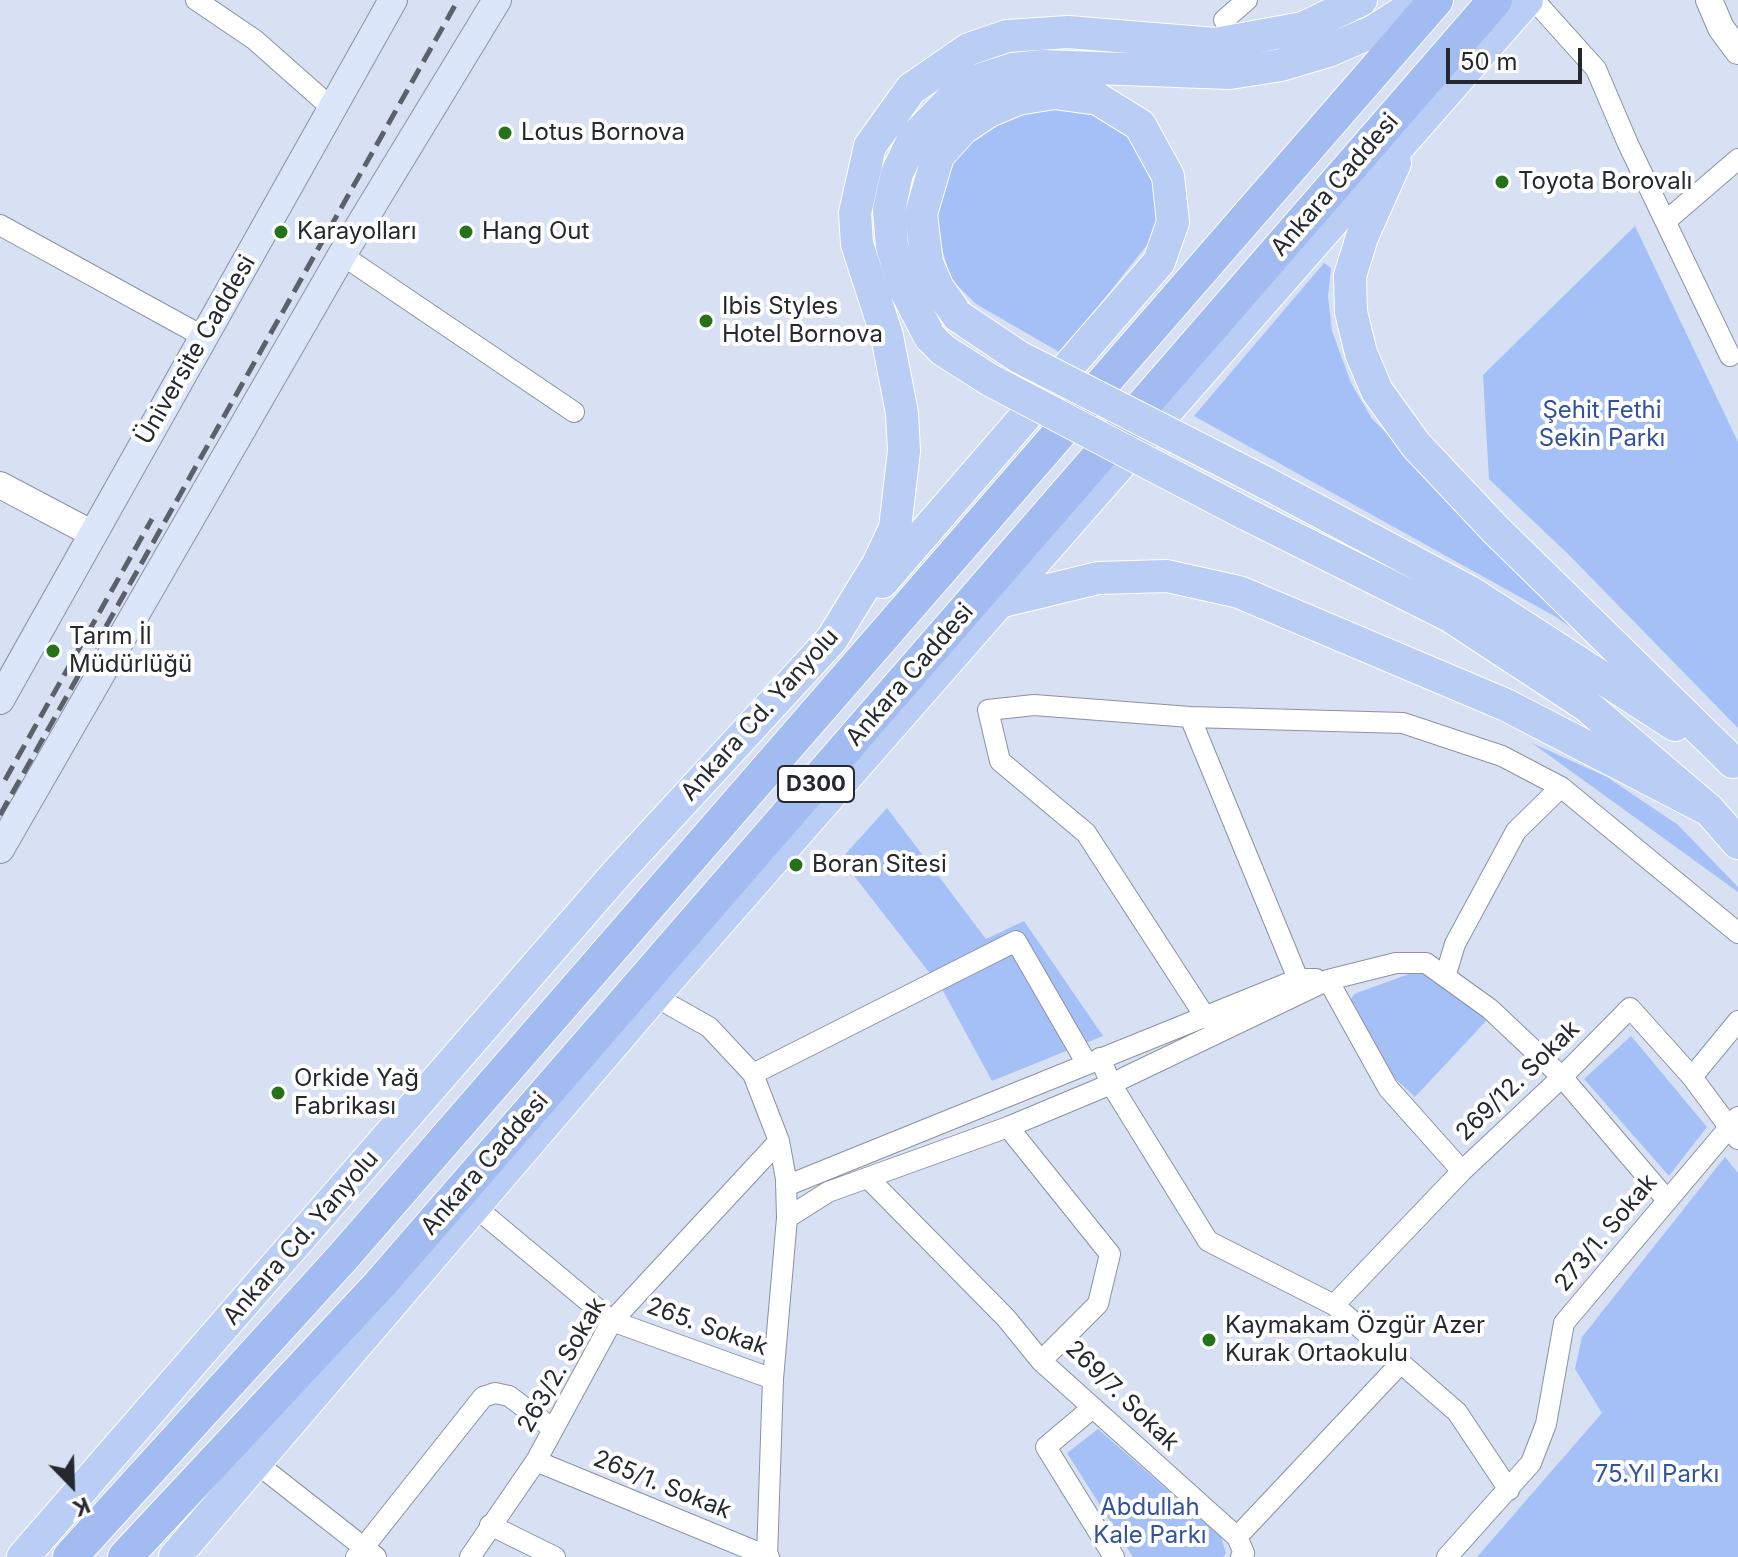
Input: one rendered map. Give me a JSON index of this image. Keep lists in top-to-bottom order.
{
  "streets": {
    "highway": ["Ankara Caddesi", "D300"],
    "main road": ["Üniversite Caddesi", "Ankara Cd. Yanyolu"],
    "street": [
      "269/12. Sokak",
      "273/1. Sokak",
      "265. Sokak",
      "263/2. Sokak",
      "269/7. Sokak",
      "265/1. Sokak"
    ]
  },
  "crossings": [
    ["269/12. Sokak", "273/1. Sokak"],
    ["265. Sokak", "263/2. Sokak"],
    ["263/2. Sokak", "265/1. Sokak"]
  ],
  "parks": ["Şehit Fethi Sekin Parkı", "75.Yıl Parkı", "Abdullah Kale Parkı"],
  "places": [
    "Lotus Bornova",
    "Toyota Borovalı",
    "Karayolları",
    "Hang Out",
    "Ibis Styles Hotel Bornova",
    "Tarım İl Müdürlüğü",
    "Boran Sitesi",
    "Orkide Yağ Fabrikası",
    "Kaymakam Özgür Azer Kurak Ortaokulu"
  ],
  "scale_bar": "50 m",
  "north": "bottom right"
}
